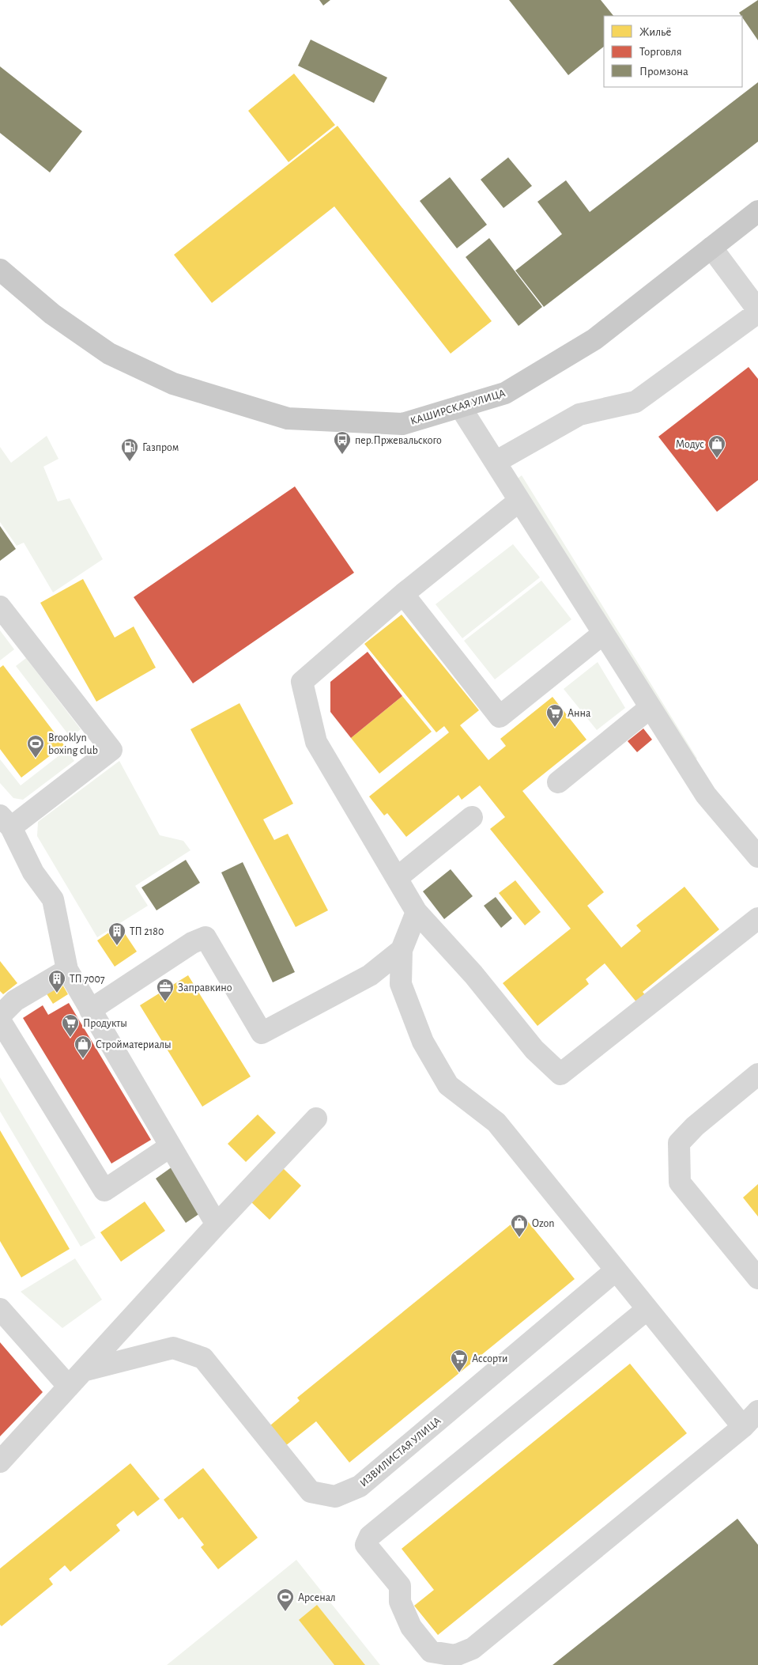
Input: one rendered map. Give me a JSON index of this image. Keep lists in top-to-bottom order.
{
  "streets": {
    "main road": ["КАШИРСКАЯ УЛИЦА"],
    "lane": ["ИЗВИЛИСТАЯ УЛИЦА"]
  },
  "places": {
    "bus stop": ["пер.Пржевальского"],
    "shop": ["Модус", "Стройматериалы", "Ozon"],
    "fuel station": ["Газпром"],
    "supermarket": ["Анна", "Продукты", "Ассорти"],
    "sports": ["Brooklyn boxing club", "Арсенал"],
    "building": ["ТП 2180", "ТП 7007"],
    "office": ["Заправкино"]
  },
  "legend": ["Жильё", "Торговля", "Промзона"]
}
